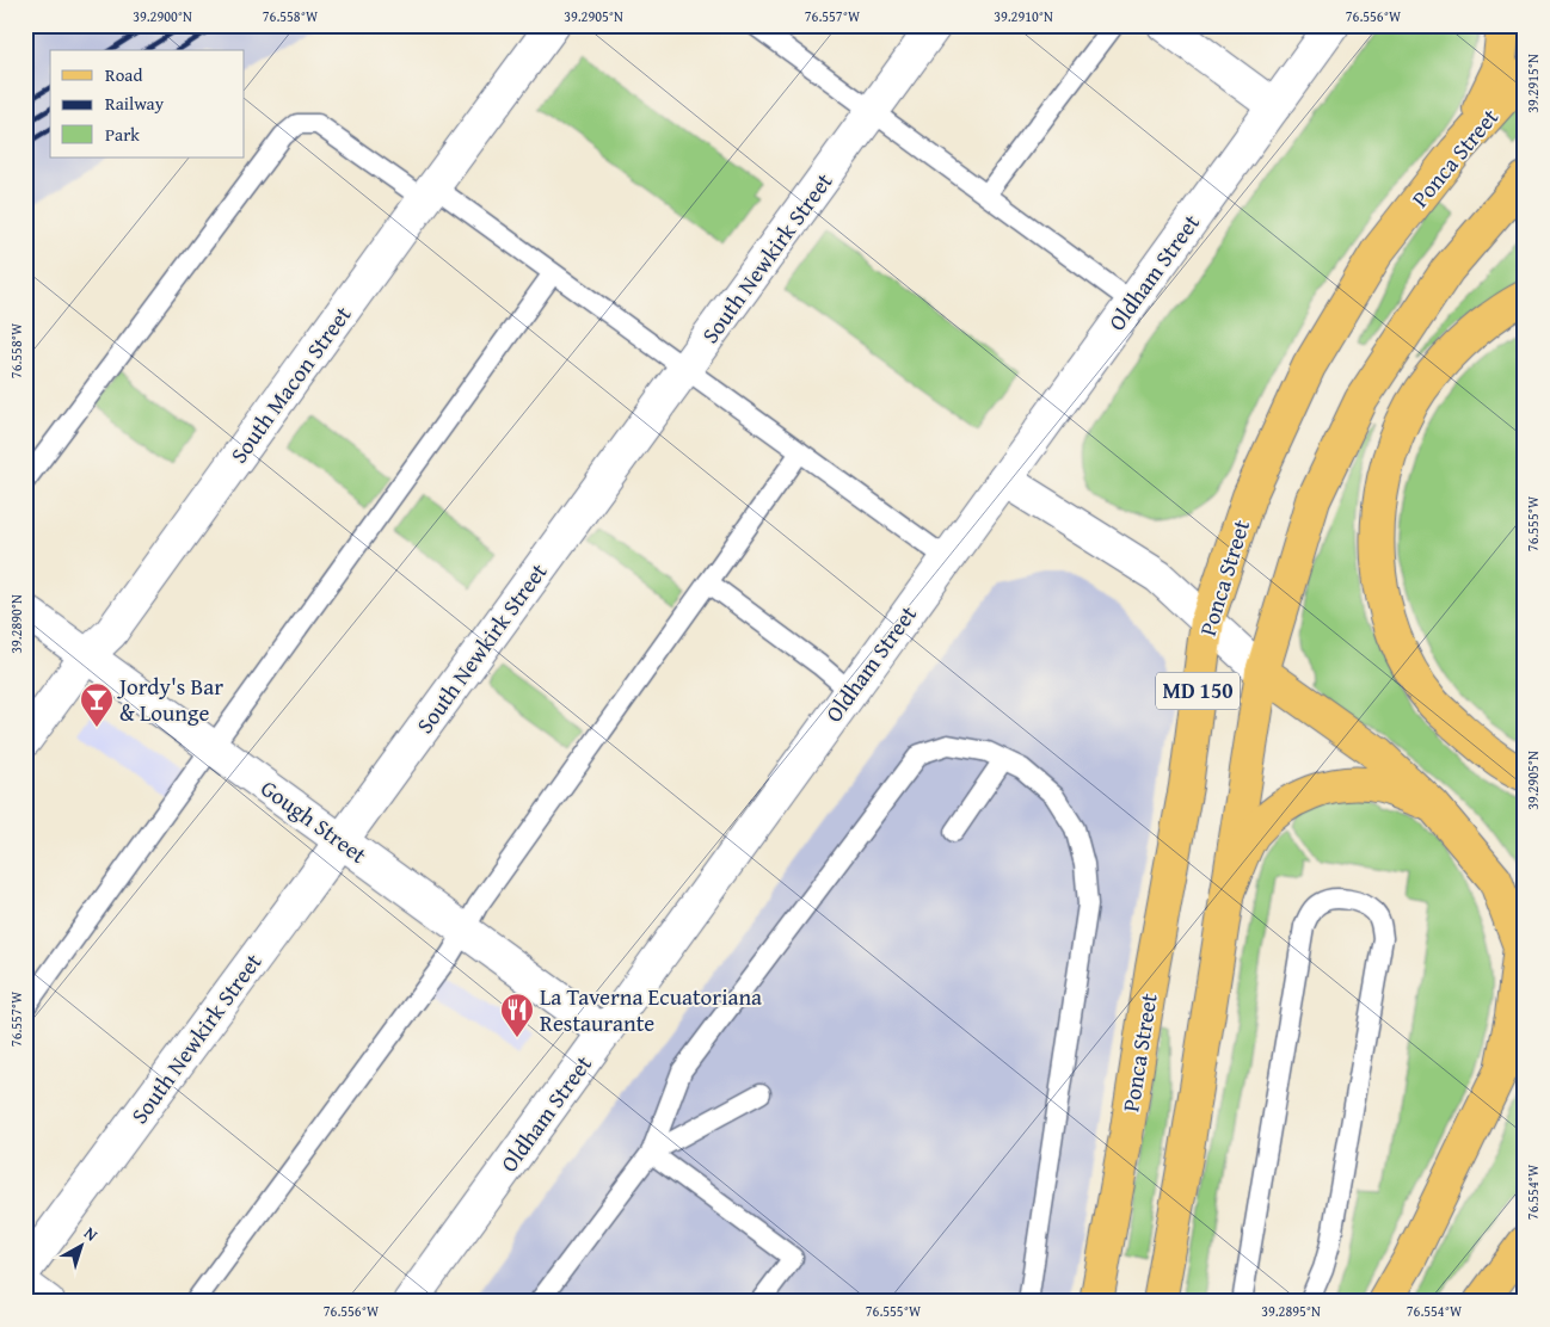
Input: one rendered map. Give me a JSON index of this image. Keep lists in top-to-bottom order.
{
  "streets": {
    "main road": ["Ponca Street", "MD 150"],
    "street": [
      "South Newkirk Street",
      "Oldham Street",
      "South Macon Street",
      "Gough Street"
    ]
  },
  "crossings": [
    ["Ponca Street", "MD 150"],
    ["South Newkirk Street", "Gough Street"],
    ["Oldham Street", "Gough Street"],
    ["South Macon Street", "Gough Street"]
  ],
  "places": {
    "bar": ["Jordy's Bar & Lounge"],
    "restaurant": ["La Taverna Ecuatoriana Restaurante"]
  },
  "legend": ["Road", "Railway", "Park"],
  "north": "top right",
  "coordinates": [
    "39.2900°N",
    "76.558°W",
    "39.2905°N",
    "76.557°W",
    "39.2910°N",
    "76.556°W",
    "39.2915°N",
    "76.555°W",
    "39.2890°N",
    "76.554°W",
    "39.2895°N"
  ]
}
